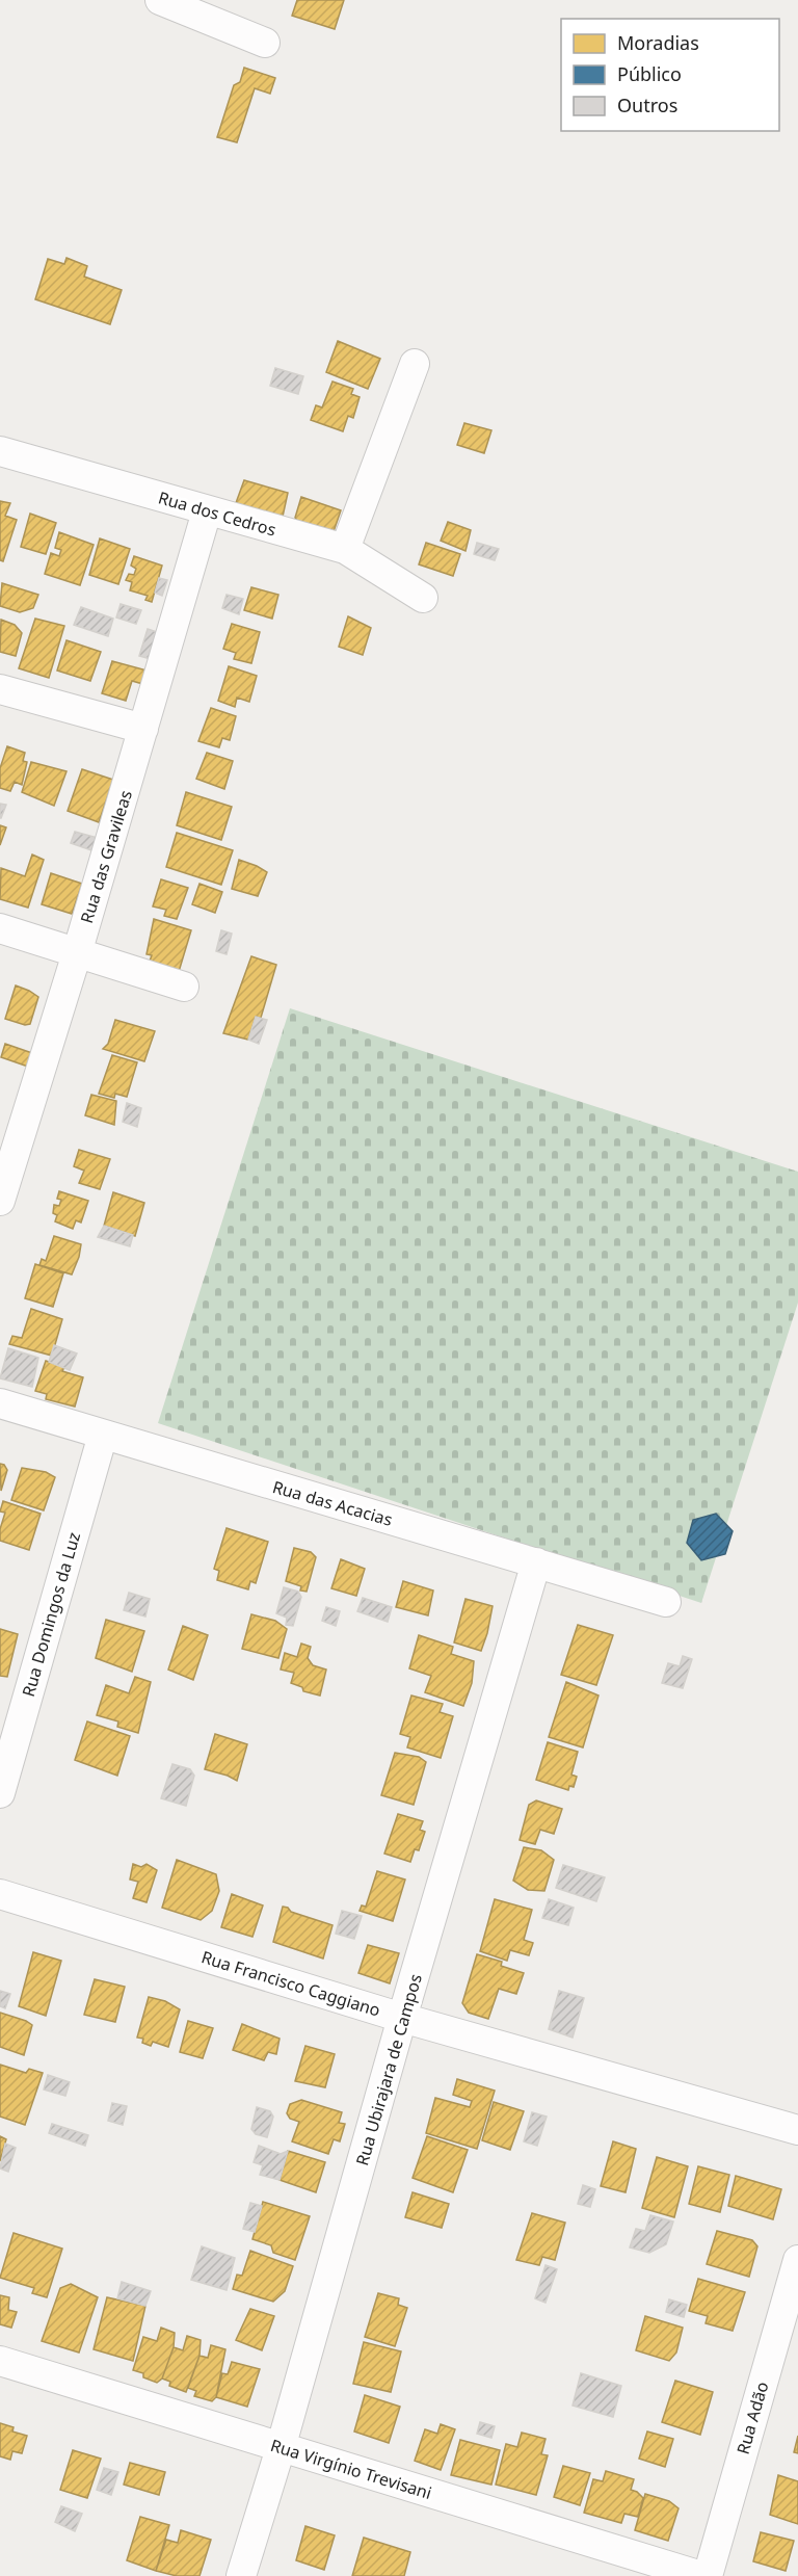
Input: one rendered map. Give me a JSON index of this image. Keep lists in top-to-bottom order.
{
  "streets": {
    "street": [
      "Rua dos Cedros",
      "Rua das Gravileas",
      "Rua das Acacias",
      "Rua Domingos da Luz",
      "Rua Francisco Caggiano",
      "Rua Ubirajara de Campos",
      "Rua Adão",
      "Rua Virgínio Trevisani"
    ]
  },
  "crossings": [
    ["Rua dos Cedros", "Rua das Gravileas"],
    ["Rua das Acacias", "Rua Domingos da Luz"],
    ["Rua das Acacias", "Rua Ubirajara de Campos"],
    ["Rua Francisco Caggiano", "Rua Ubirajara de Campos"],
    ["Rua Ubirajara de Campos", "Rua Virgínio Trevisani"]
  ],
  "legend": ["Moradias", "Público", "Outros"]
}
